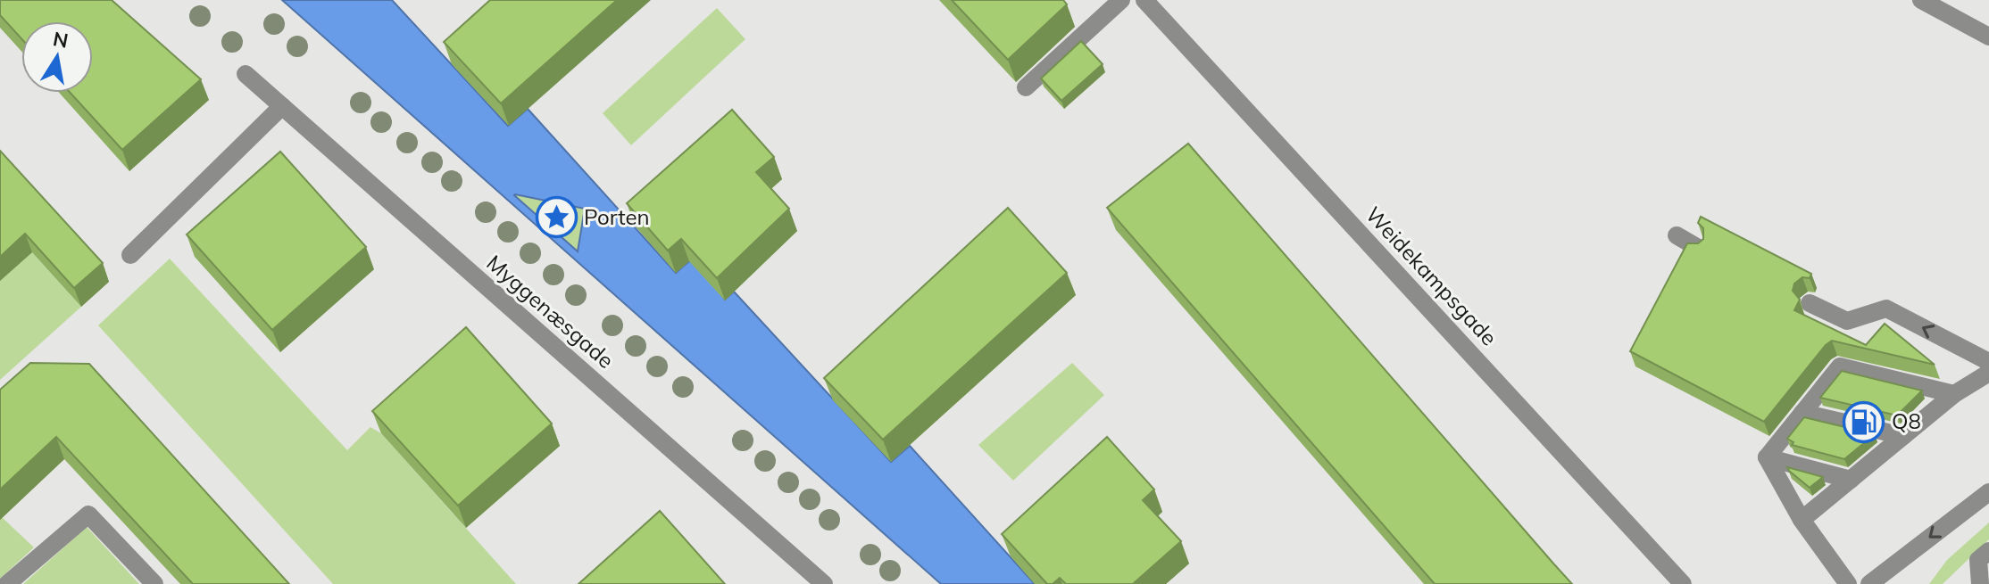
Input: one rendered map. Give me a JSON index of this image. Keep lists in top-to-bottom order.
{
  "streets": {
    "street": ["Weidekampsgade", "Myggenæsgade"]
  },
  "places": {
    "place": ["Porten"],
    "fuel station": ["Q8"]
  },
  "north": "top"
}
